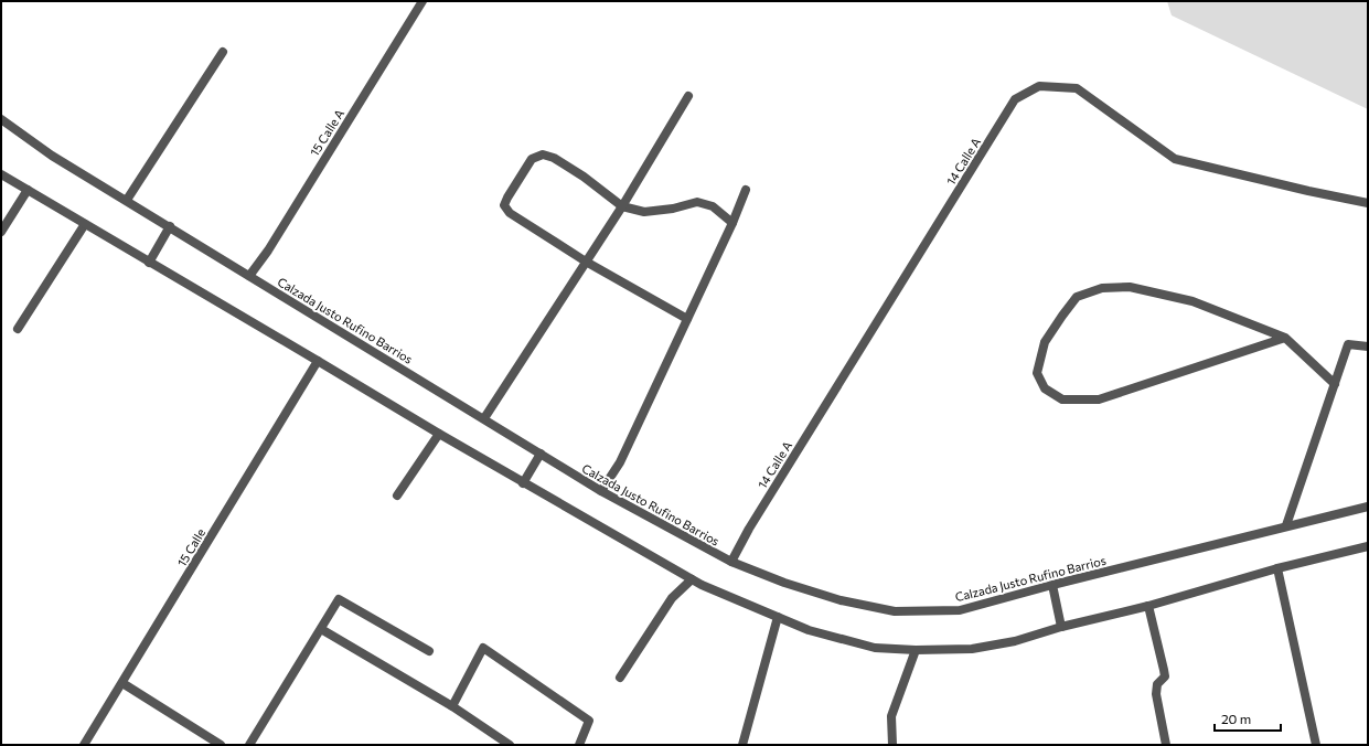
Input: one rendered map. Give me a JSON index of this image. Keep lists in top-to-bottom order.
{
  "streets": {
    "street": [
      "15 Calle A",
      "14 Calle A",
      "Calzada Justo Rufino Barrios",
      "15 Calle"
    ]
  },
  "crossings": [
    ["15 Calle A", "Calzada Justo Rufino Barrios"],
    ["14 Calle A", "Calzada Justo Rufino Barrios"]
  ],
  "scale_bar": "20 m"
}
